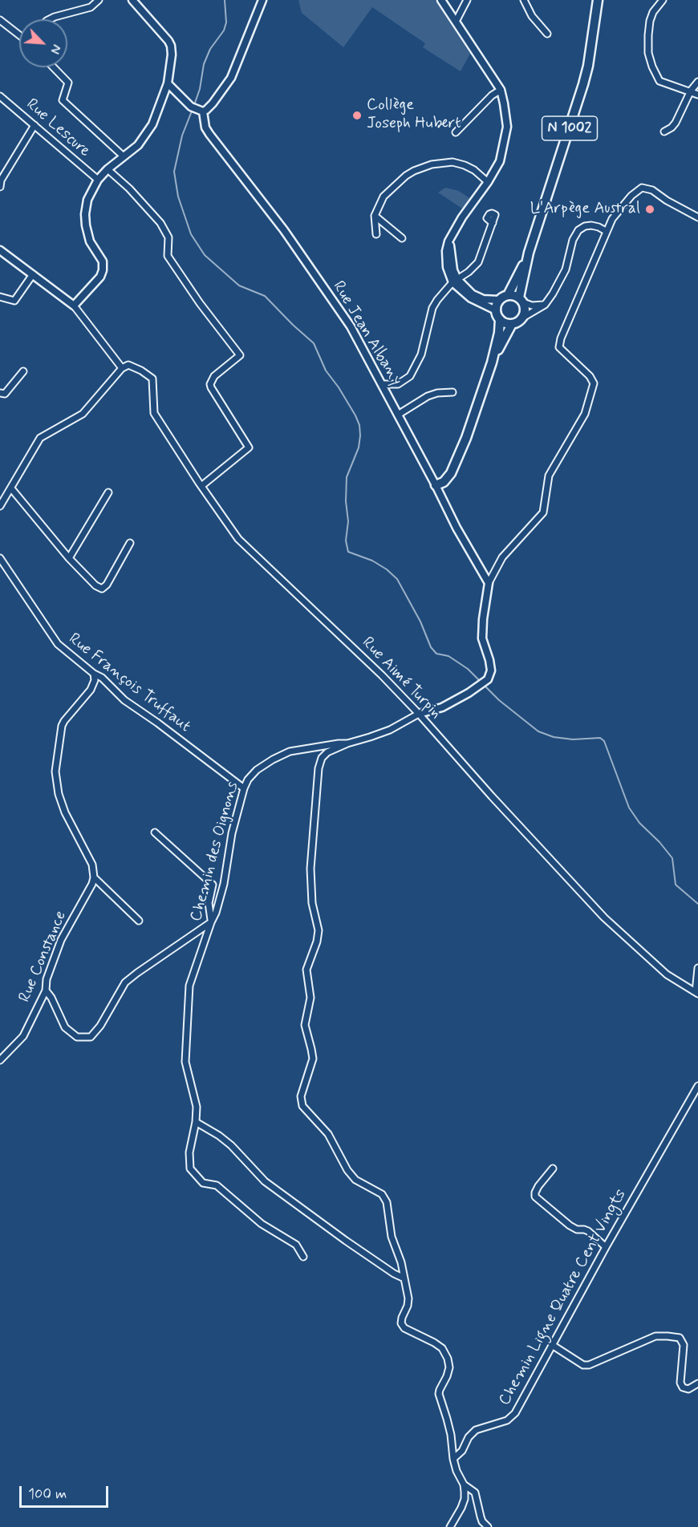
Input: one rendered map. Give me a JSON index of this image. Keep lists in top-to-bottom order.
{
  "streets": {
    "main road": ["N 1002"],
    "street": [
      "Rue Lescure",
      "Rue Jean Albany",
      "Rue Aimé Turpin",
      "Rue François Truffaut",
      "Chemin des Oignons",
      "Rue Constance",
      "Chemin Ligne Quatre Cent Vingts"
    ]
  },
  "crossings": [
    ["Rue Aimé Turpin", "Chemin des Oignons"],
    ["Rue François Truffaut", "Chemin des Oignons"]
  ],
  "places": ["Collège Joseph Hubert", "L'Arpège Austral"],
  "scale_bar": "100 m",
  "north": "bottom right"
}
